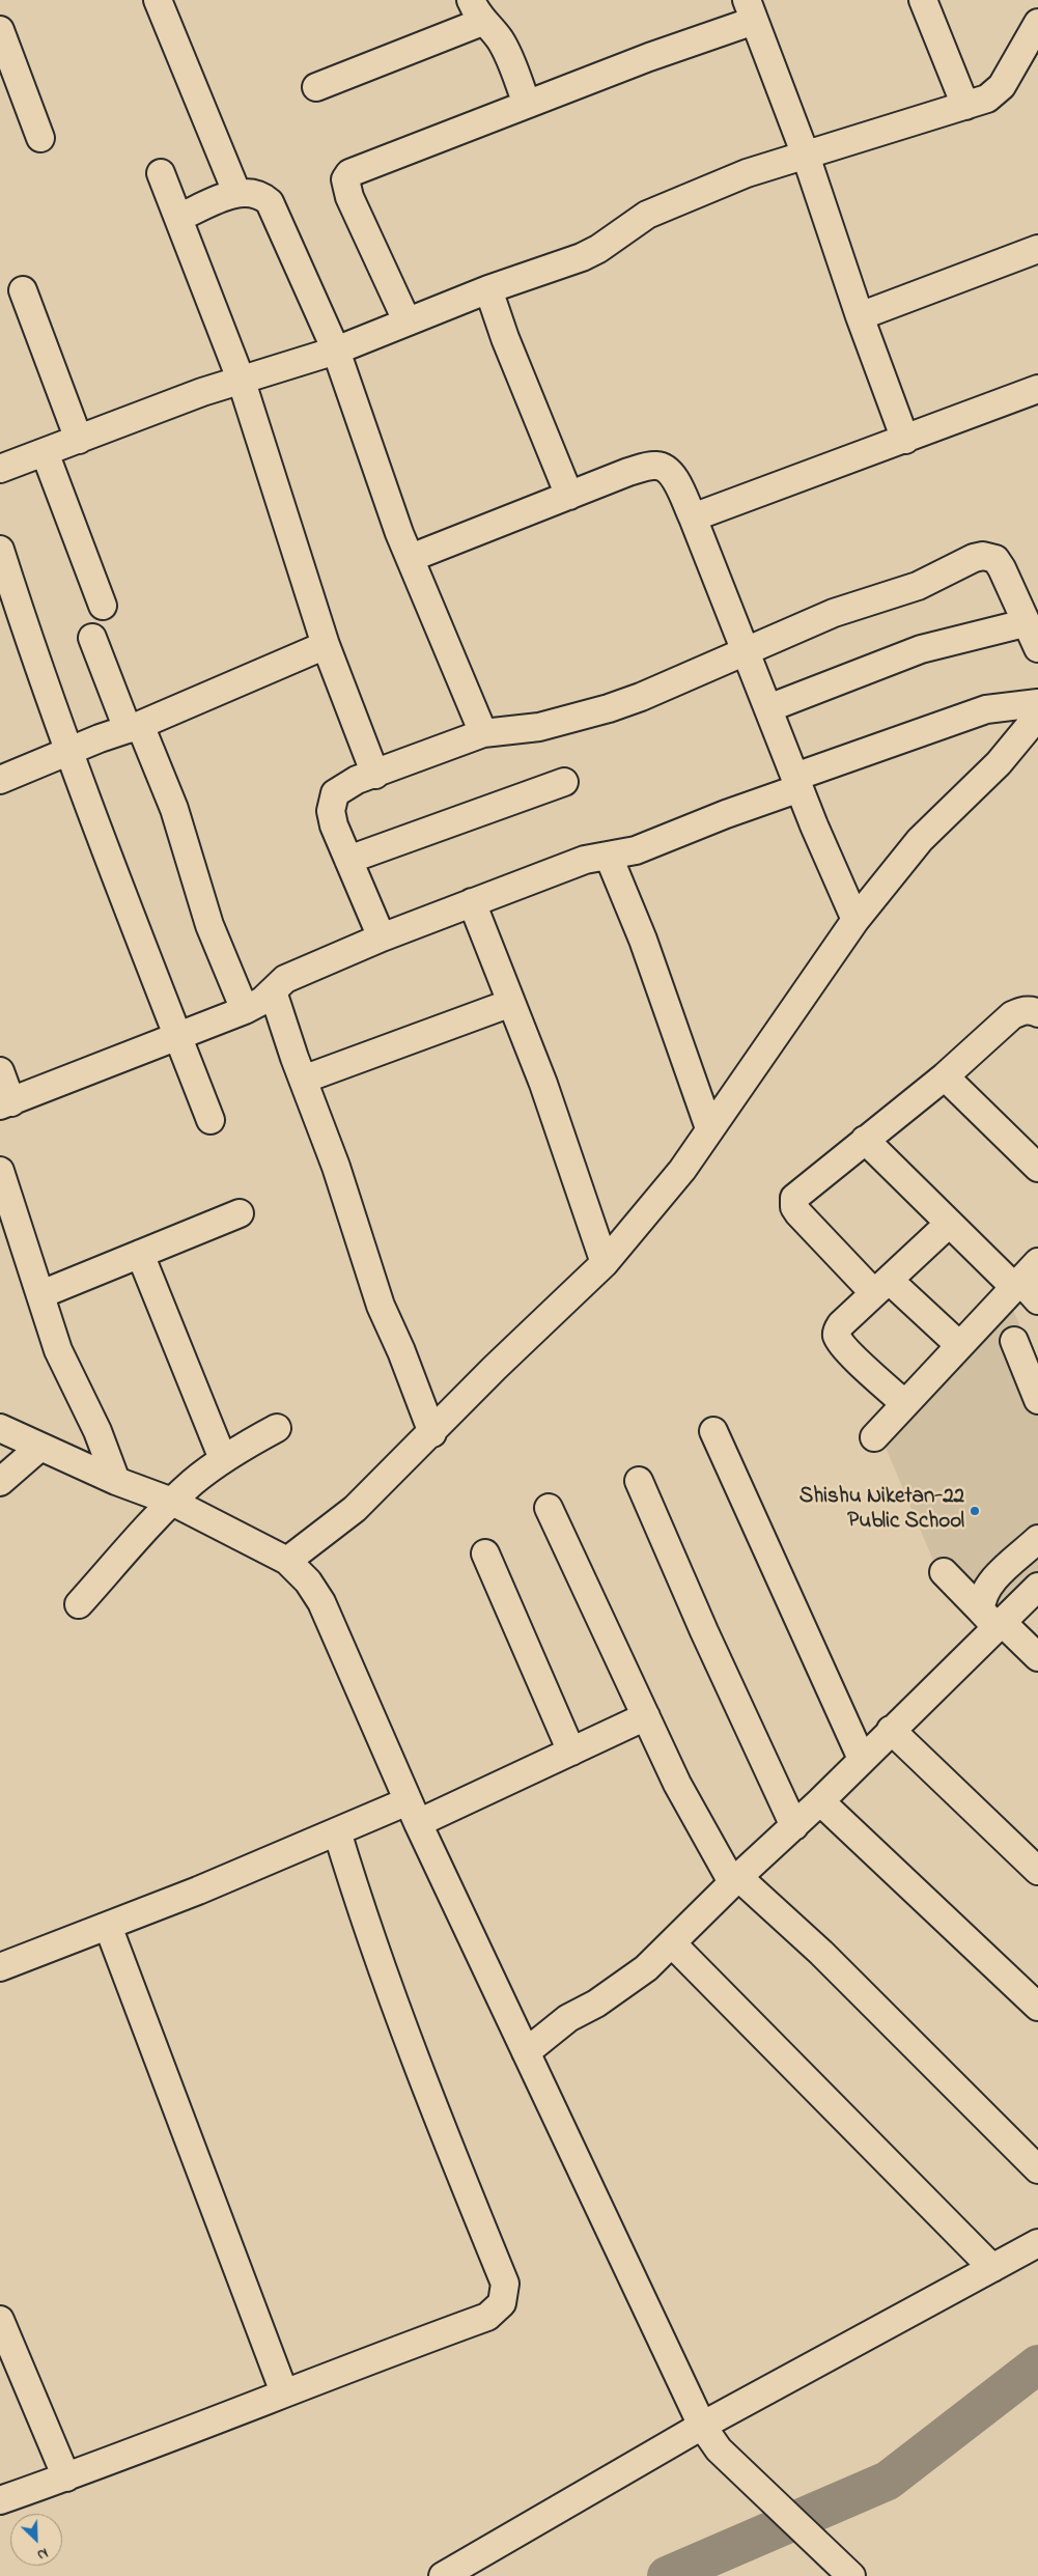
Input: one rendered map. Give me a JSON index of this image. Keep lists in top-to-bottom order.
{
  "places": ["Shishu Niketan-22 Public School"],
  "north": "bottom right"
}
